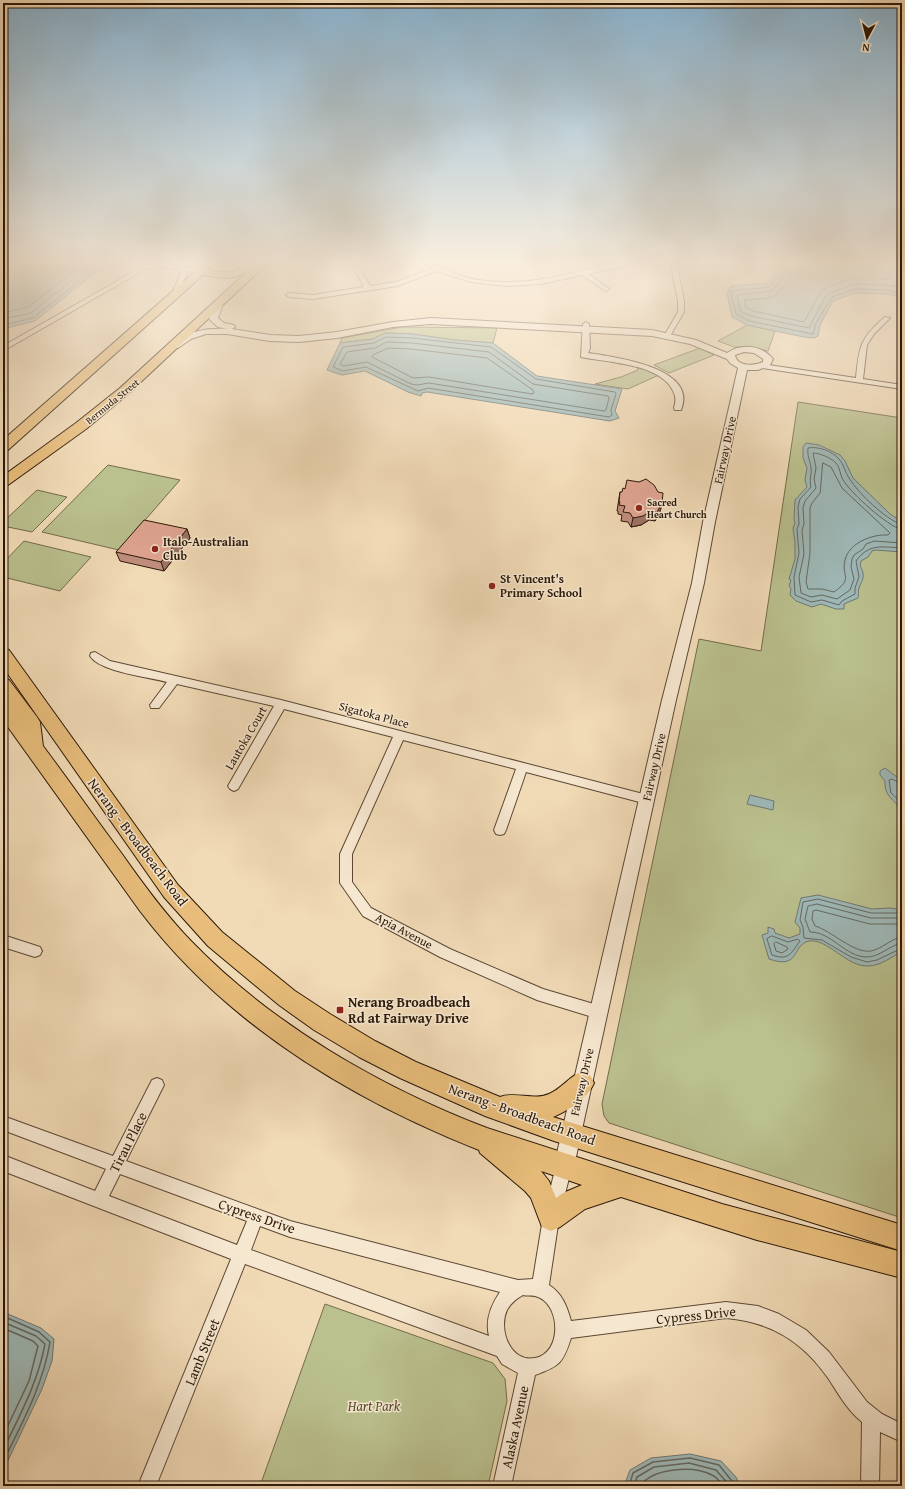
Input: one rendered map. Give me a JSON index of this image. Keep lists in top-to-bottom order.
{
  "streets": {
    "main road": ["Bermuda Street", "Nerang - Broadbeach Road"],
    "street": [
      "Fairway Drive",
      "Sigatoka Place",
      "Lautoka Court",
      "Apia Avenue",
      "Tirau Place",
      "Cypress Drive",
      "Lamb Street",
      "Alaska Avenue"
    ]
  },
  "crossings": [
    ["Fairway Drive", "Sigatoka Place"],
    ["Fairway Drive", "Nerang - Broadbeach Road"],
    ["Fairway Drive", "Apia Avenue"],
    ["Sigatoka Place", "Lautoka Court"],
    ["Sigatoka Place", "Apia Avenue"],
    ["Tirau Place", "Cypress Drive"],
    ["Cypress Drive", "Lamb Street"],
    ["Cypress Drive", "Alaska Avenue"]
  ],
  "parks": ["Hart Park"],
  "places": {
    "other": ["Sacred Heart Church", "Italo-Australian Club", "St Vincent's Primary School"],
    "transit": ["Nerang Broadbeach Rd at Fairway Drive"]
  },
  "north": "bottom"
}
